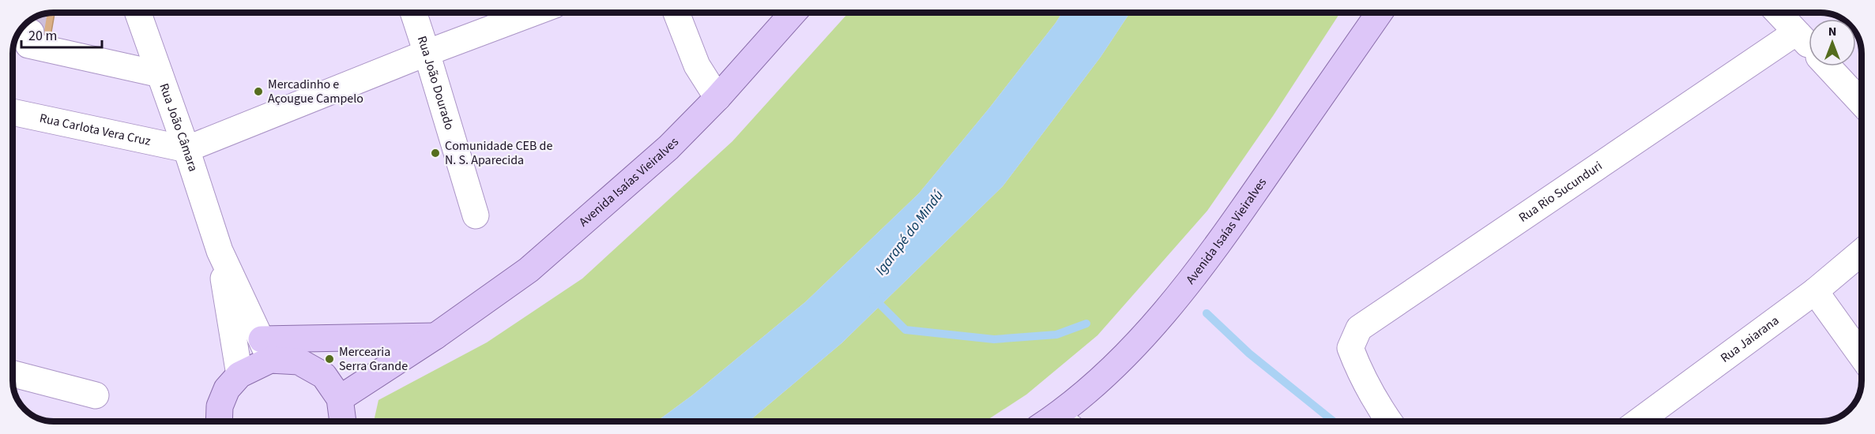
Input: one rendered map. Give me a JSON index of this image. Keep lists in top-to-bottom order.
{
  "streets": {
    "main road": ["Avenida Isaías Vieiralves"],
    "street": [
      "Rua João Dourado",
      "Rua João Câmara",
      "Rua Carlota Vera Cruz",
      "Rua Rio Sucunduri",
      "Rua Jaiarana"
    ]
  },
  "crossings": [
    ["Rua João Câmara", "Rua Carlota Vera Cruz"]
  ],
  "water": ["Igarapé do Mindú"],
  "places": ["Mercadinho e Açougue Campelo", "Comunidade CEB de N. S. Aparecida", "Mercearia Serra Grande"],
  "scale_bar": "20 m",
  "north": "top"
}
